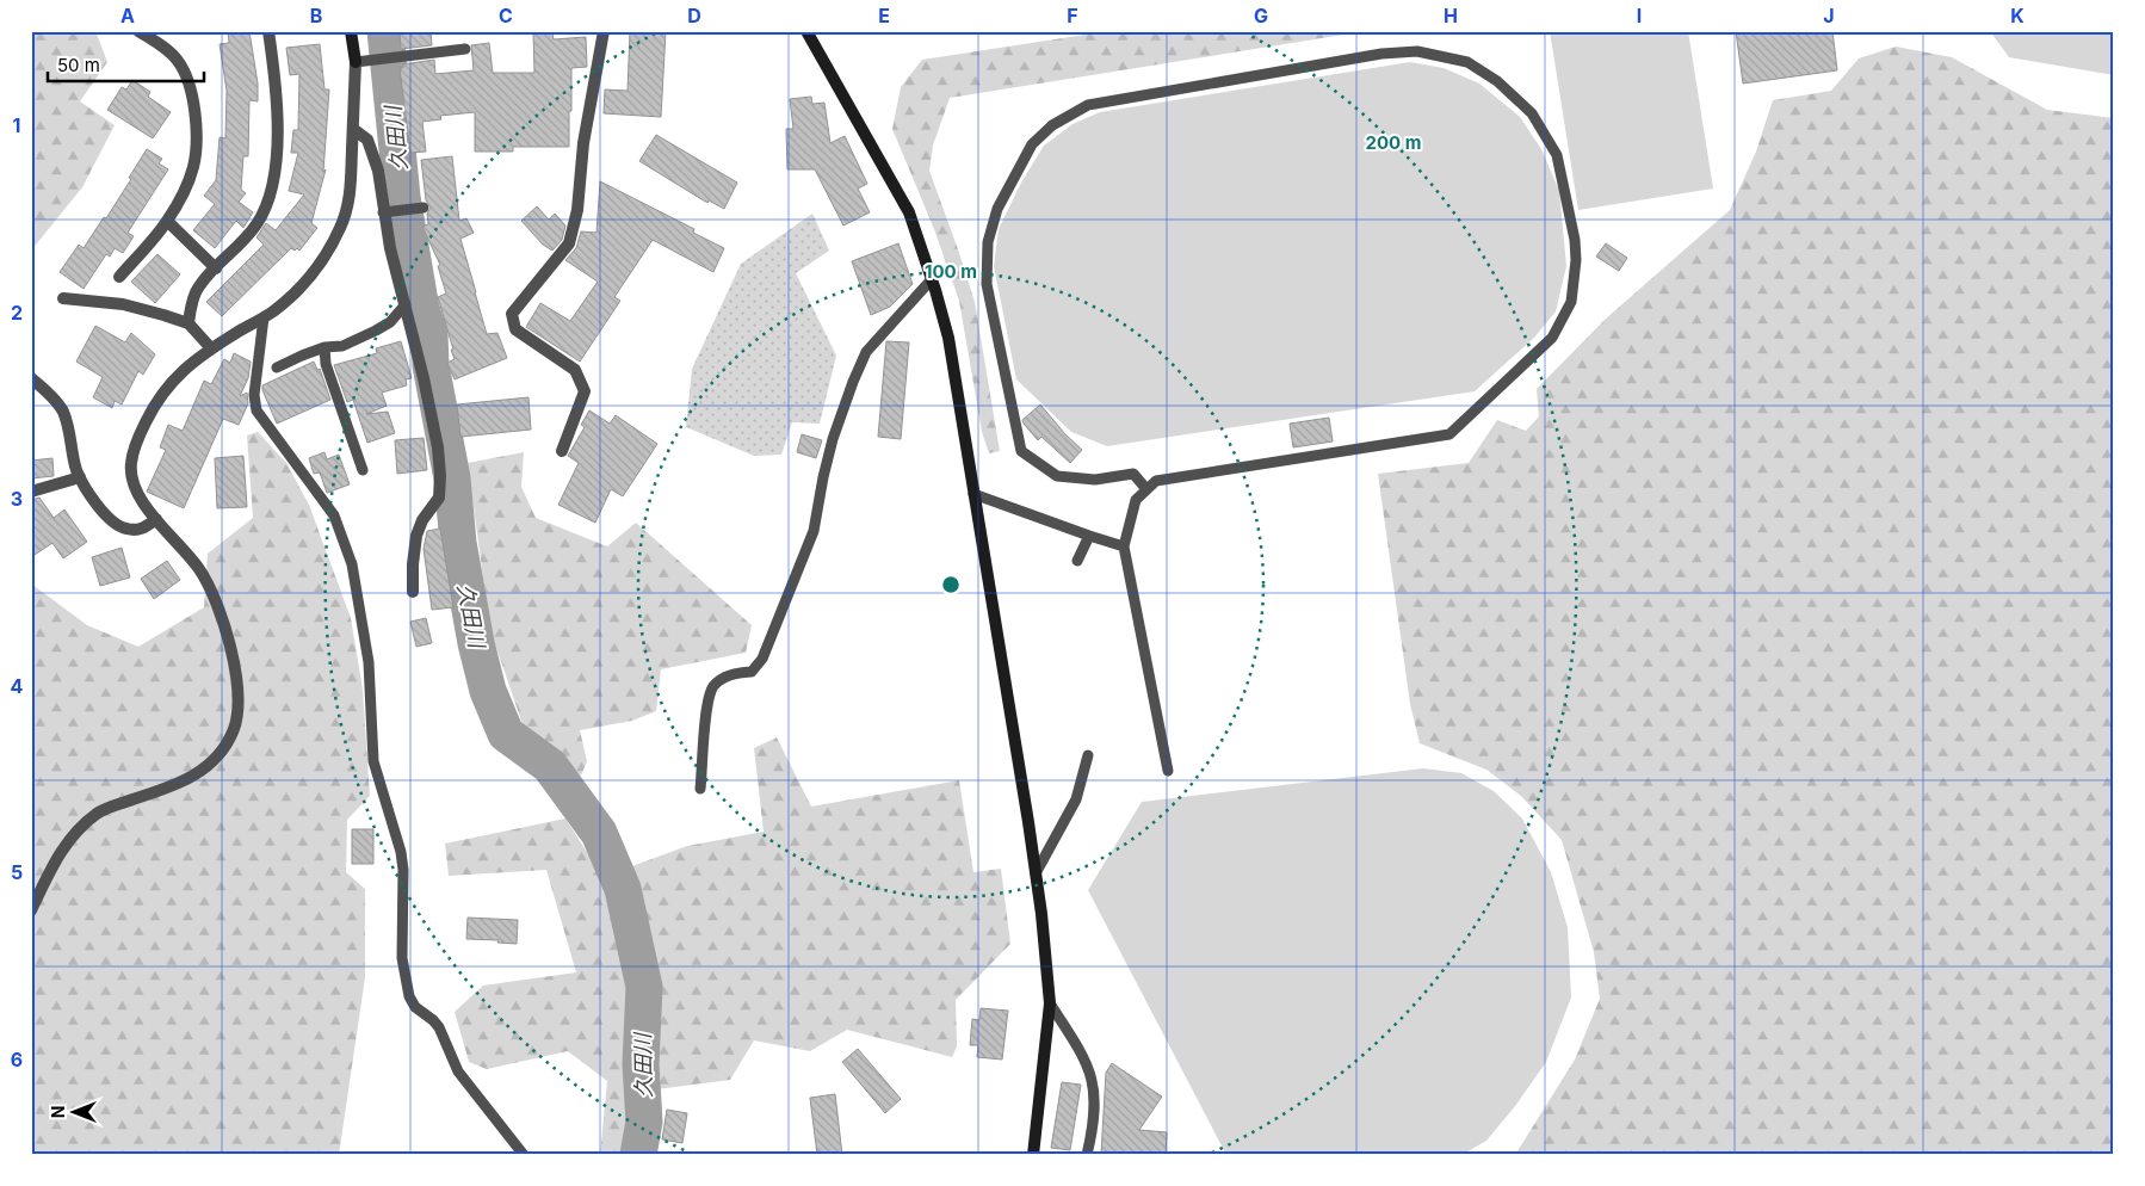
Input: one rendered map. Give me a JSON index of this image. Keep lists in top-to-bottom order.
{
  "water": ["久田川"],
  "scale_bar": "50 m",
  "north": "left",
  "grid": {
    "columns": [
      "A",
      "B",
      "C",
      "D",
      "E",
      "F",
      "G",
      "H",
      "I",
      "J",
      "K"
    ],
    "rows": [
      "1",
      "2",
      "3",
      "4",
      "5",
      "6"
    ]
  },
  "rings": ["200 m", "100 m"]
}
